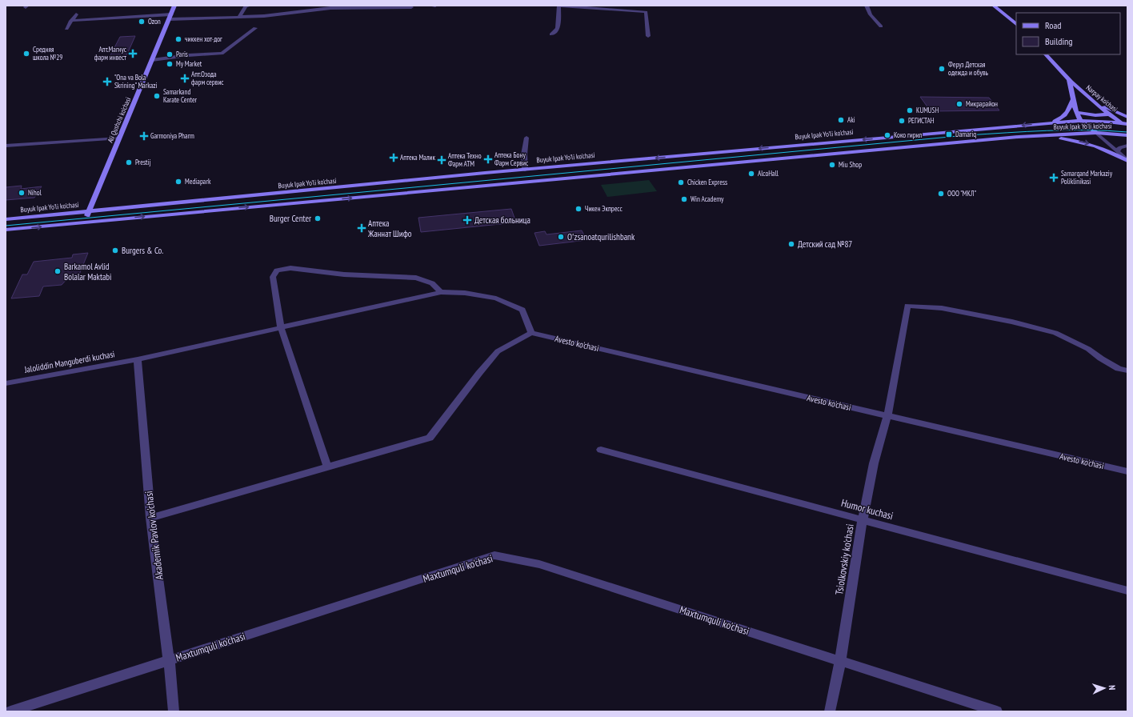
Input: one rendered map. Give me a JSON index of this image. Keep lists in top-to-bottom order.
{
  "streets": {
    "main road": ["Narpay ko'chasi", "Ali Qushchi ko'chasi", "Buyuk Ipak Yo'li ko'chasi"],
    "street": [
      "Avesto ko'chasi",
      "Jaloliddin Manguberdi kuchasi",
      "Humor kuchasi",
      "Akademik Pavlov ko'chasi",
      "Tsiolkovskiy ko'chasi",
      "Maxtumquli ko'chasi"
    ]
  },
  "crossings": [
    ["Narpay ko'chasi", "Buyuk Ipak Yo'li ko'chasi"],
    ["Ali Qushchi ko'chasi", "Buyuk Ipak Yo'li ko'chasi"],
    ["Avesto ko'chasi", "Jaloliddin Manguberdi kuchasi"],
    ["Avesto ko'chasi", "Tsiolkovskiy ko'chasi"],
    ["Jaloliddin Manguberdi kuchasi", "Akademik Pavlov ko'chasi"],
    ["Humor kuchasi", "Tsiolkovskiy ko'chasi"],
    ["Akademik Pavlov ko'chasi", "Maxtumquli ko'chasi"],
    ["Tsiolkovskiy ko'chasi", "Maxtumquli ko'chasi"]
  ],
  "places": {
    "other": [
      "Ozon",
      "чиккен хот-дог",
      "Средняя школа №29",
      "Paris",
      "My Market",
      "Феруз Детская одежда и обувь",
      "Samarkand Karate Center",
      "Микрарайон",
      "KUMUSH",
      "Aki",
      "РЕГИСТАН",
      "Коко гирил",
      "Prestij",
      "Miu Shop",
      "AlcoHall",
      "Mediapark",
      "Chicken Express",
      "Nihol",
      "ООО \"МКЛ\"",
      "Win Academy",
      "Чикен Экпресс",
      "Burger Center",
      "Oʻzsanoatqurilishbank",
      "Детский сад №87",
      "Burgers & Co.",
      "Barkamol Avlid Bolalar Maktabi"
    ],
    "health": [
      "Апт.Магнус фарм инвест",
      "Апт.Озода фарм сервис",
      "\"Ona va Bola Skrining\" Markazi",
      "Garmoniya Pharm",
      "Аптека Малик",
      "Аптека Бону Фарм Сервис",
      "Аптека Техно Фарм АТМ",
      "Samarqand Markaziy Poliklinikasi",
      "Детская больница",
      "Аптека Жаннат Шифо"
    ],
    "transit": ["Damariq"]
  },
  "legend": ["Road", "Building"],
  "north": "right"
}
